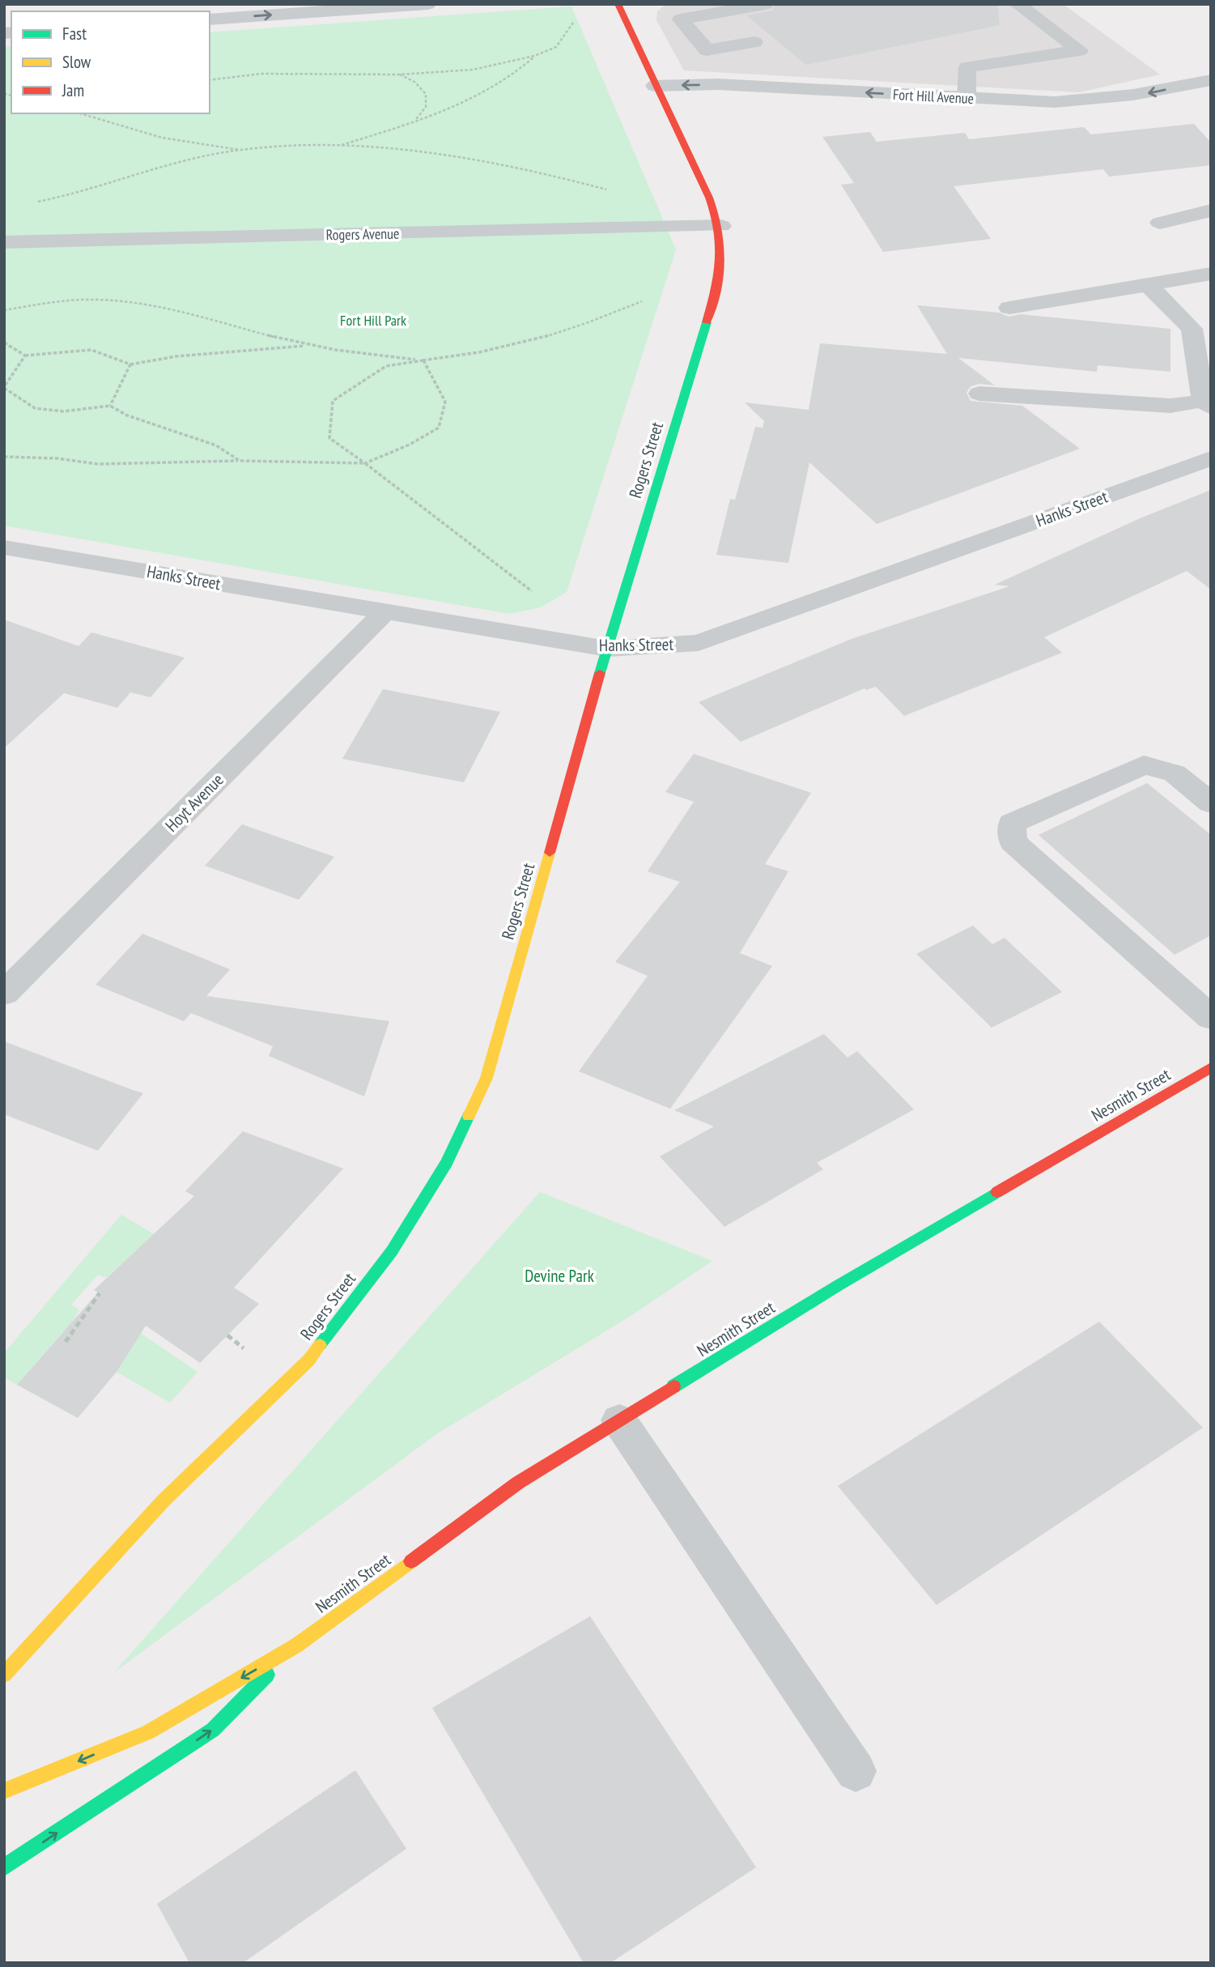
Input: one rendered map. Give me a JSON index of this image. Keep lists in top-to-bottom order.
{
  "streets": {
    "street": [
      "Fort Hill Avenue",
      "Rogers Avenue",
      "Rogers Street",
      "Hanks Street",
      "Hoyt Avenue",
      "Nesmith Street"
    ]
  },
  "crossings": [
    ["Fort Hill Avenue", "Rogers Street"],
    ["Rogers Avenue", "Rogers Street"],
    ["Rogers Street", "Hanks Street"],
    ["Hanks Street", "Hoyt Avenue"]
  ],
  "parks": ["Fort Hill Park", "Devine Park"],
  "legend": ["Fast", "Slow", "Jam"]
}
